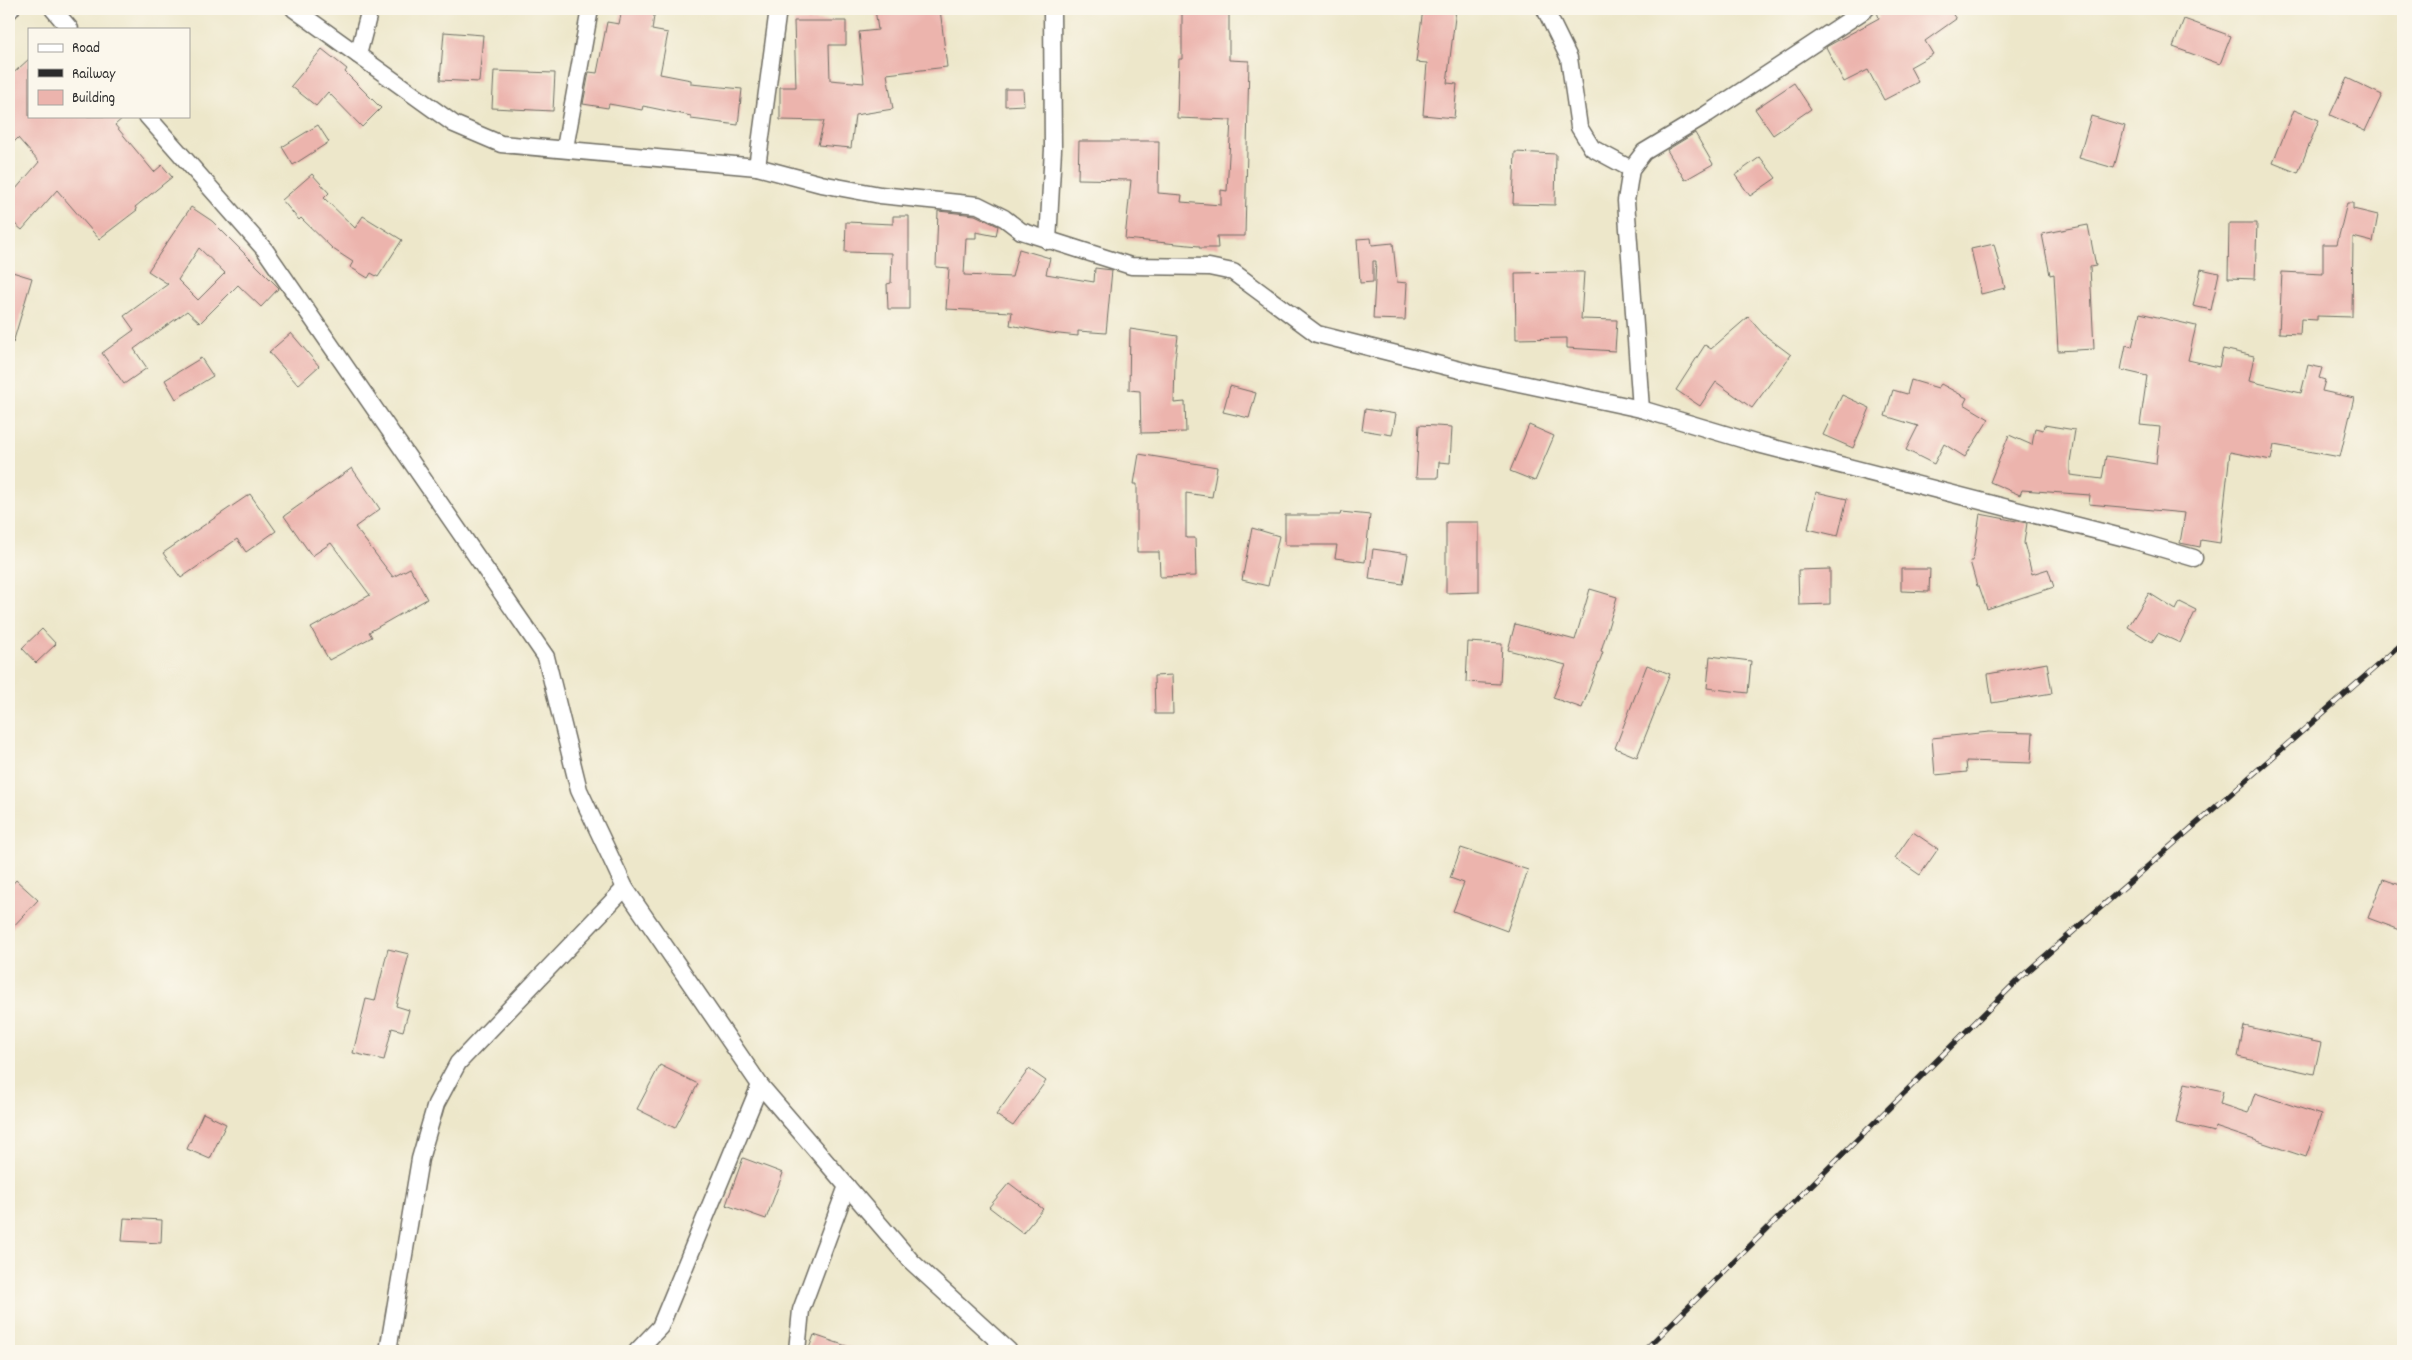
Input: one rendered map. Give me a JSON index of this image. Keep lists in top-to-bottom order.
{
  "legend": ["Road", "Railway", "Building"]
}
